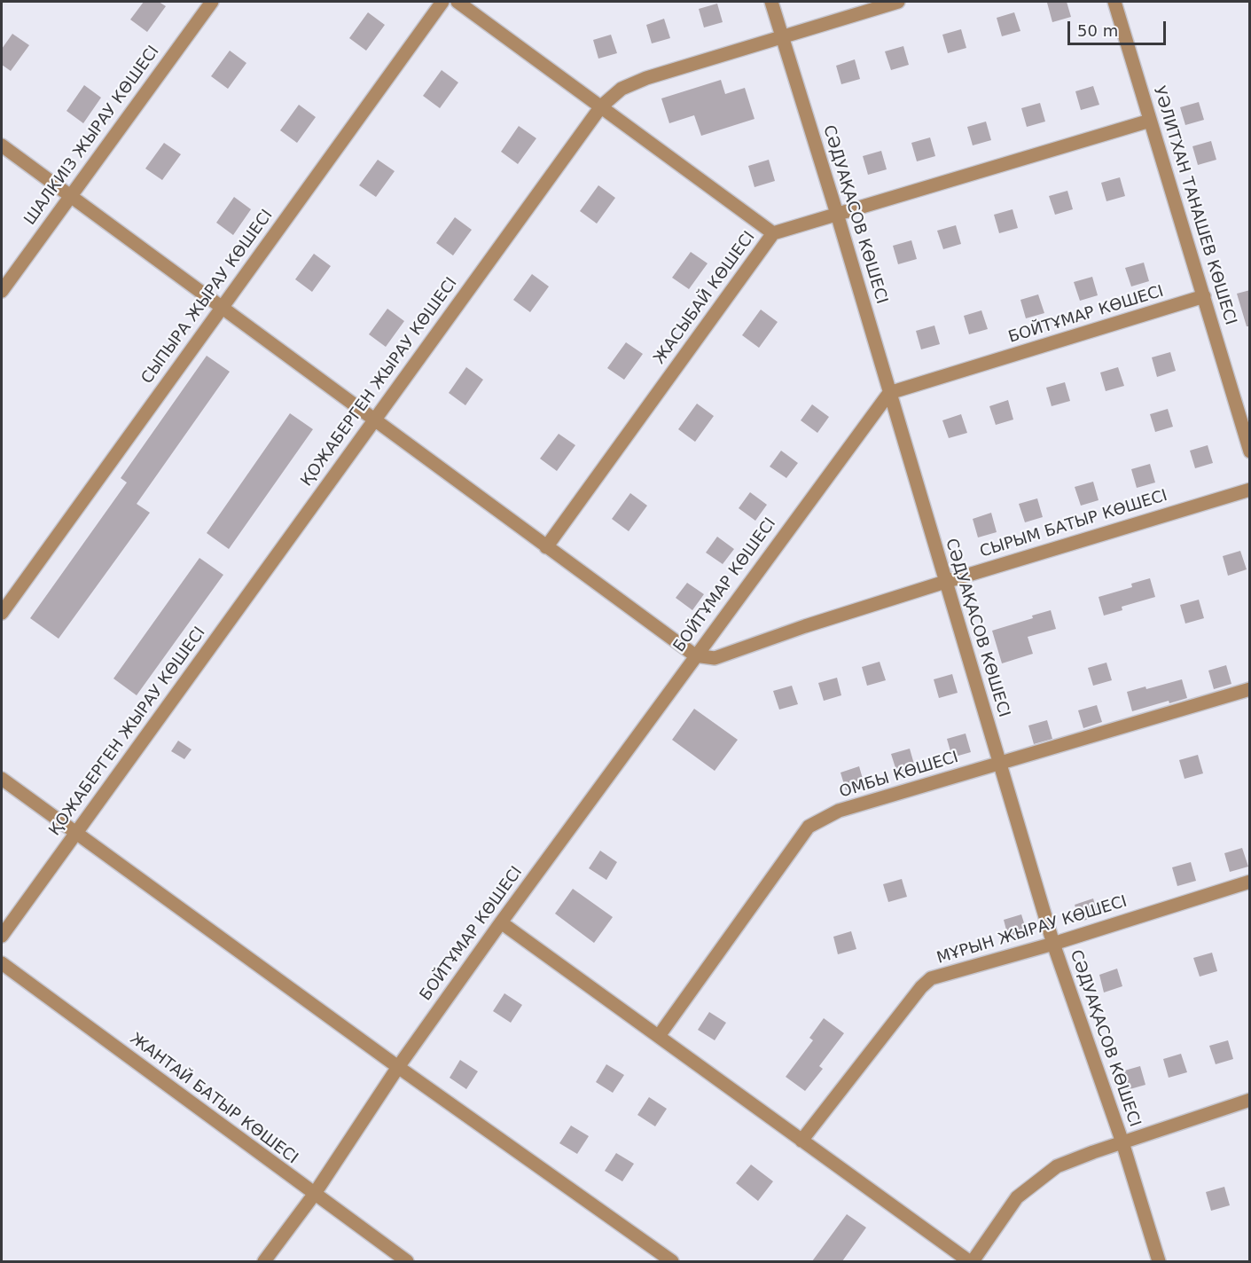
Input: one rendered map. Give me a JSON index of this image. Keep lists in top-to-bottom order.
{
  "streets": {
    "street": [
      "ШАЛКИІЗ ЖЫРАУ КӨШЕСІ",
      "УӘЛИТХАН ТАНАШЕВ КӨШЕСІ",
      "СӘДУАҚАСОВ КӨШЕСІ",
      "СЫПЫРА ЖЫРАУ КӨШЕСІ",
      "ЖАСЫБАЙ КӨШЕСІ",
      "БОЙТҰМАР КӨШЕСІ",
      "ҚОЖАБЕРГЕН ЖЫРАУ КӨШЕСІ",
      "СЫРЫМ БАТЫР КӨШЕСІ",
      "ОМБЫ КӨШЕСІ",
      "МҰРЫН ЖЫРАУ КӨШЕСІ",
      "ЖАНТАЙ БАТЫР КӨШЕСІ"
    ]
  },
  "crossings": [
    ["УӘЛИТХАН ТАНАШЕВ КӨШЕСІ", "ЖАСЫБАЙ КӨШЕСІ"],
    ["УӘЛИТХАН ТАНАШЕВ КӨШЕСІ", "БОЙТҰМАР КӨШЕСІ"],
    ["СӘДУАҚАСОВ КӨШЕСІ", "ЖАСЫБАЙ КӨШЕСІ"],
    ["СӘДУАҚАСОВ КӨШЕСІ", "БОЙТҰМАР КӨШЕСІ"],
    ["СӘДУАҚАСОВ КӨШЕСІ", "ҚОЖАБЕРГЕН ЖЫРАУ КӨШЕСІ"],
    ["СӘДУАҚАСОВ КӨШЕСІ", "СЫРЫМ БАТЫР КӨШЕСІ"],
    ["СӘДУАҚАСОВ КӨШЕСІ", "ОМБЫ КӨШЕСІ"],
    ["СӘДУАҚАСОВ КӨШЕСІ", "МҰРЫН ЖЫРАУ КӨШЕСІ"],
    ["БОЙТҰМАР КӨШЕСІ", "СЫРЫМ БАТЫР КӨШЕСІ"],
    ["БОЙТҰМАР КӨШЕСІ", "ЖАНТАЙ БАТЫР КӨШЕСІ"]
  ],
  "scale_bar": "50 m"
}
